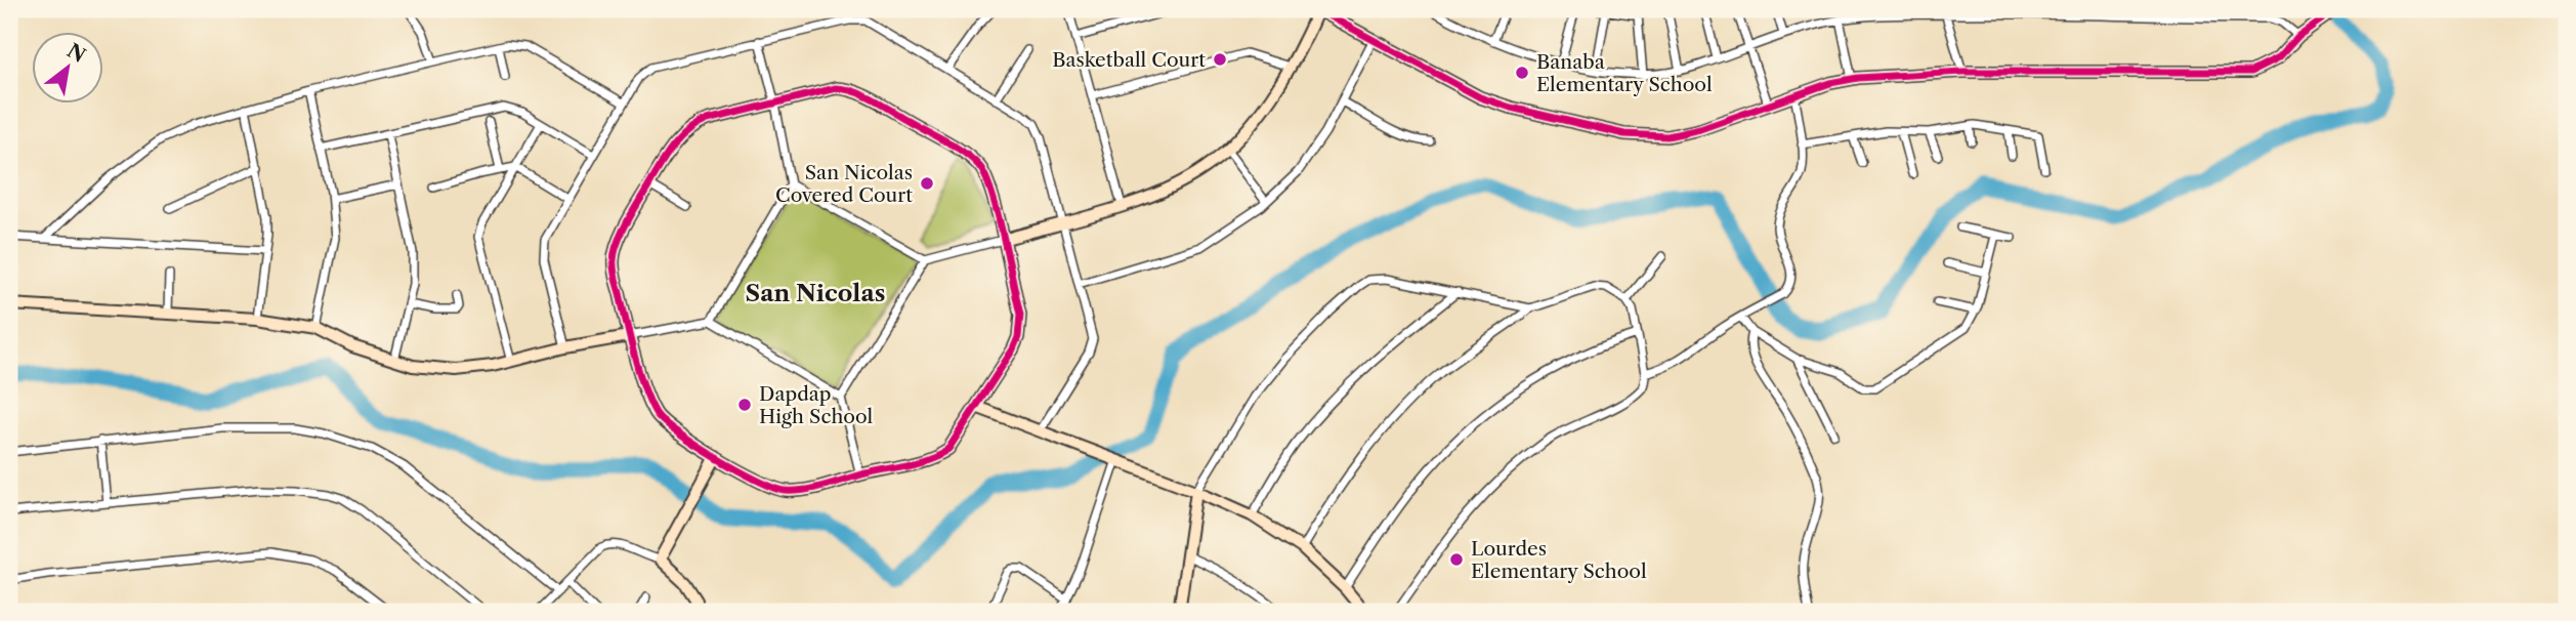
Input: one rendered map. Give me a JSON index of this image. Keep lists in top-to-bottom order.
{
  "districts": ["San Nicolas"],
  "places": [
    "Basketball Court",
    "Banaba Elementary School",
    "San Nicolas Covered Court",
    "Dapdap High School",
    "Lourdes Elementary School"
  ],
  "north": "top right"
}
